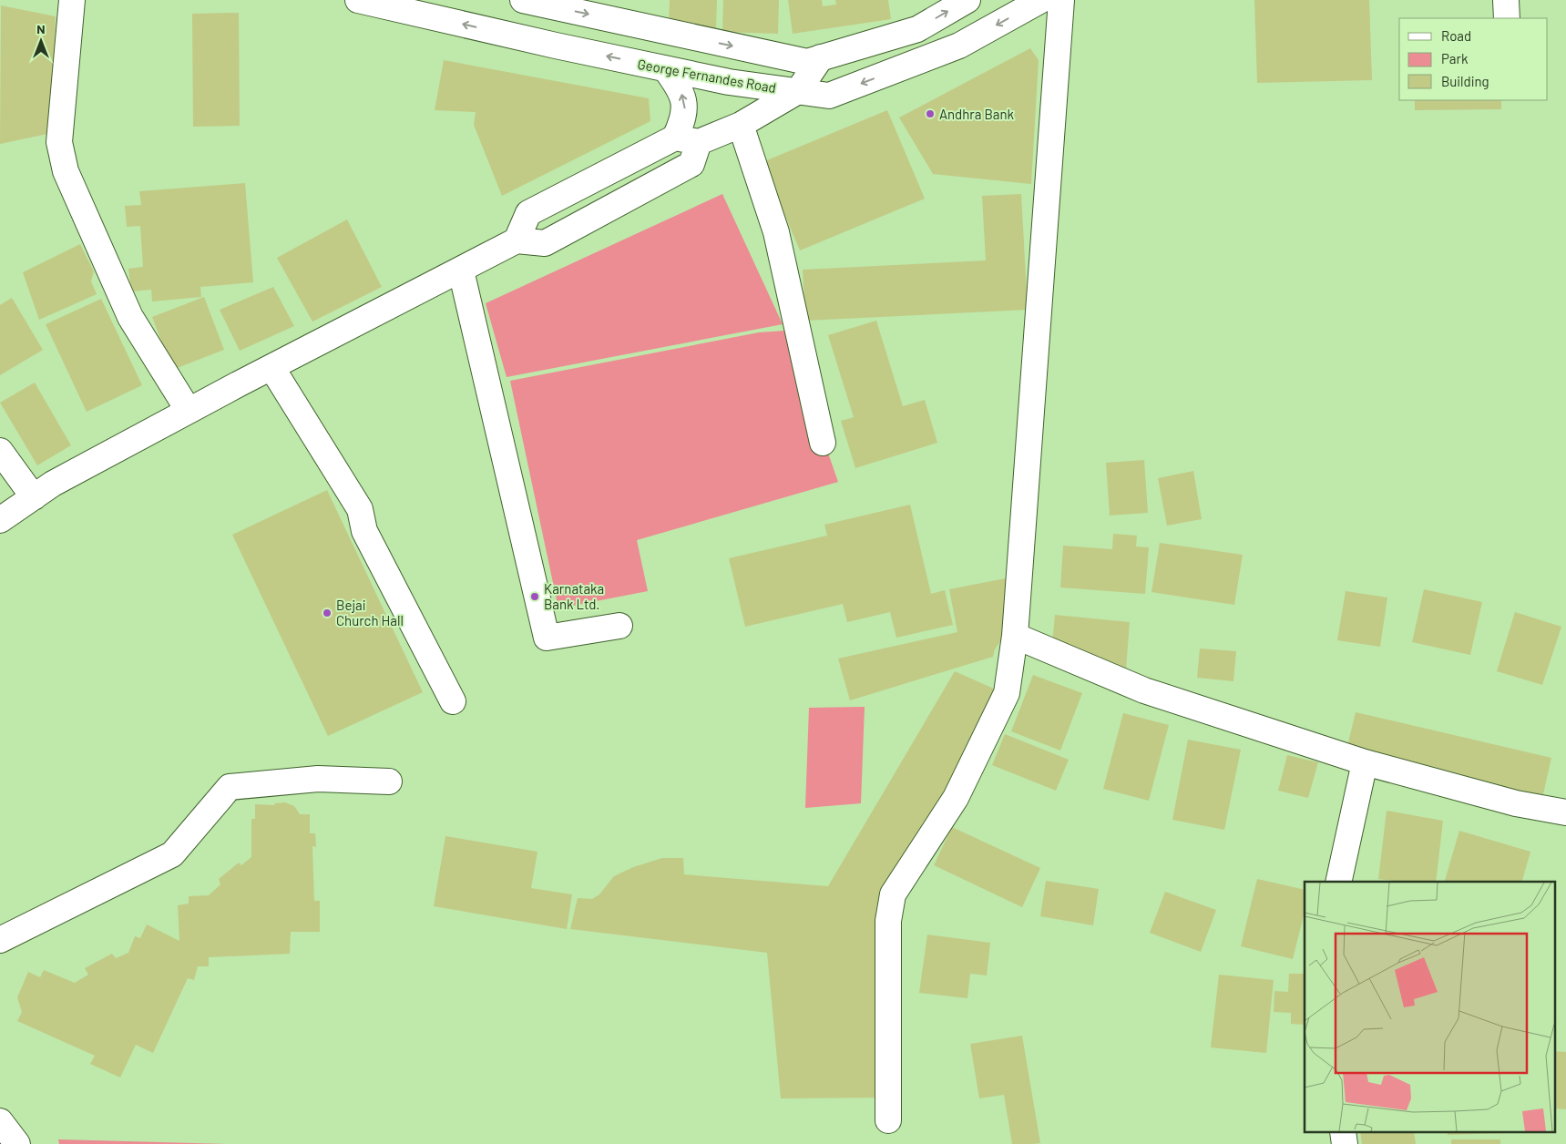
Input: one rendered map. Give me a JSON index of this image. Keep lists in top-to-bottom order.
{
  "streets": {
    "street": ["George Fernandes Road"]
  },
  "places": ["Andhra Bank", "Karnataka Bank Ltd.", "Bejai Church Hall"],
  "legend": ["Road", "Park", "Building"],
  "north": "top"
}
